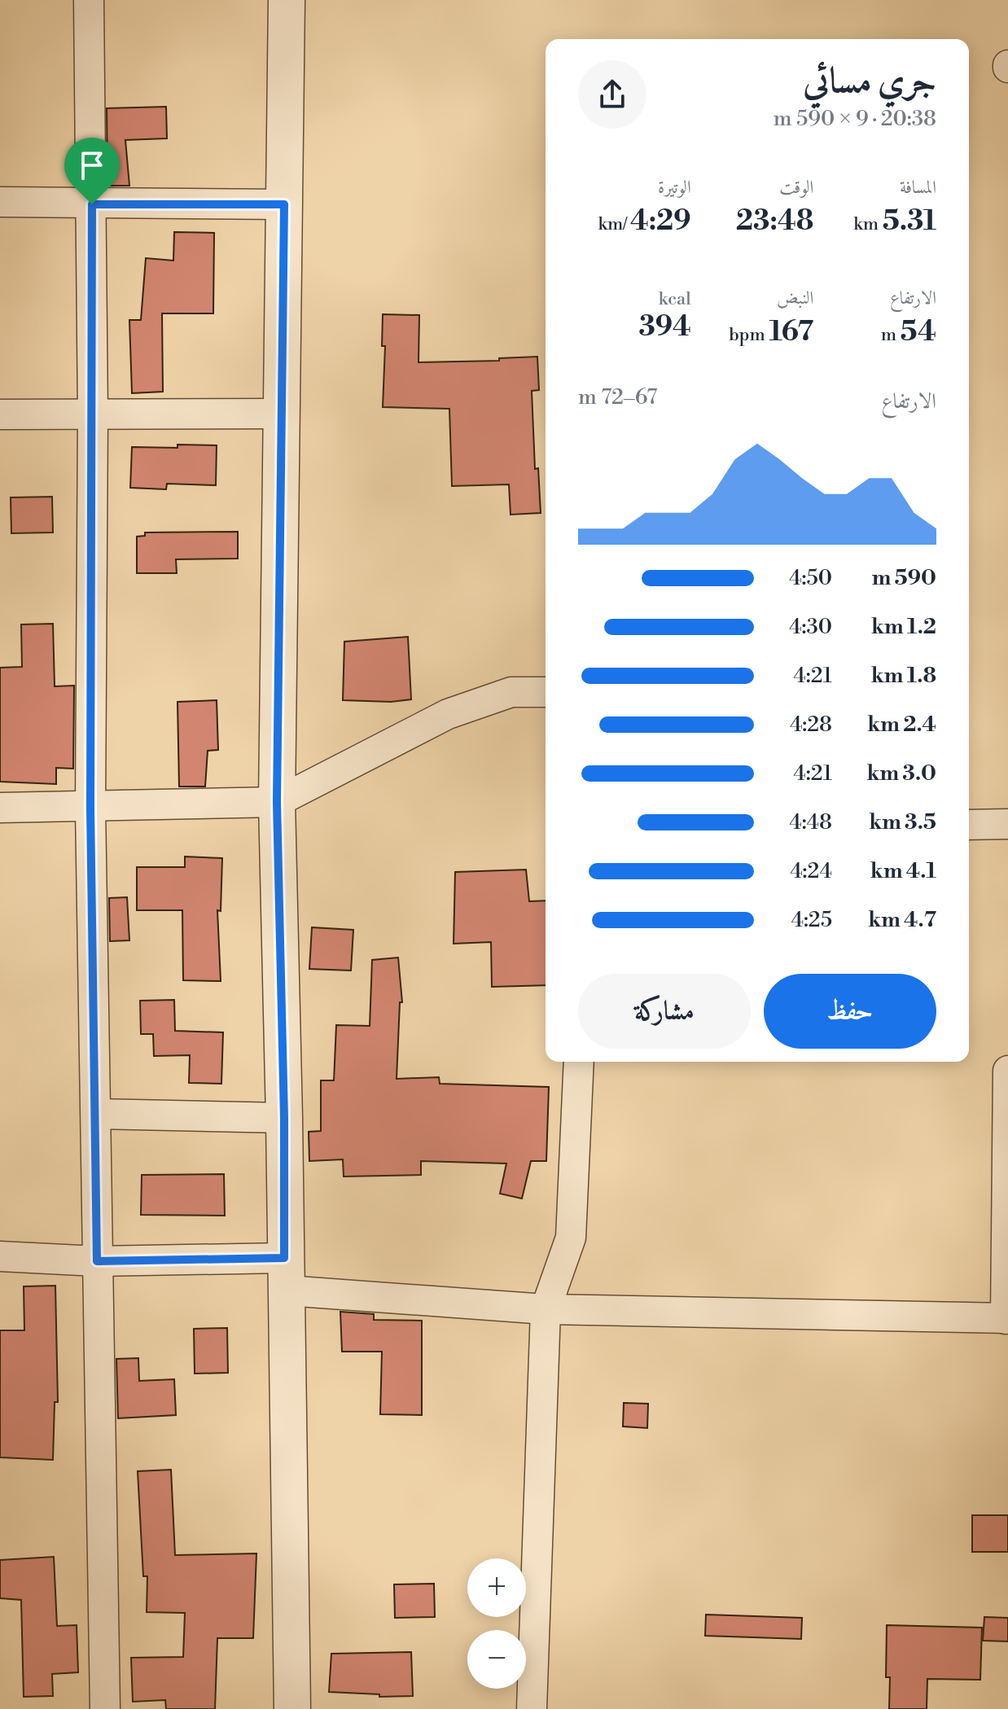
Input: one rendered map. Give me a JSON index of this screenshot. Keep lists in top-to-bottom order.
{
  "page": {
    "heading": ["جري مسائي", "20:38 · 9 × 590 m"],
    "stats": [
      ["المسافة", "5.31 km"],
      ["الوقت", "23:48"],
      ["الوتيرة", "4:29 /km"],
      ["الارتفاع", "54 m"],
      ["النبض", "167 bpm"],
      ["kcal", "394"]
    ],
    "chart": ["الارتفاع", "67–72 m"],
    "list": [
      {
        "name": "590 m",
        "note": "4:50"
      },
      {
        "name": "1.2 km",
        "note": "4:30"
      },
      {
        "name": "1.8 km",
        "note": "4:21"
      },
      {
        "name": "2.4 km",
        "note": "4:28"
      },
      {
        "name": "3.0 km",
        "note": "4:21"
      },
      {
        "name": "3.5 km",
        "note": "4:48"
      },
      {
        "name": "4.1 km",
        "note": "4:24"
      },
      {
        "name": "4.7 km",
        "note": "4:25"
      }
    ],
    "buttons": ["حفظ", "مشاركة"],
    "map_buttons": ["+", "−"]
  }
}
